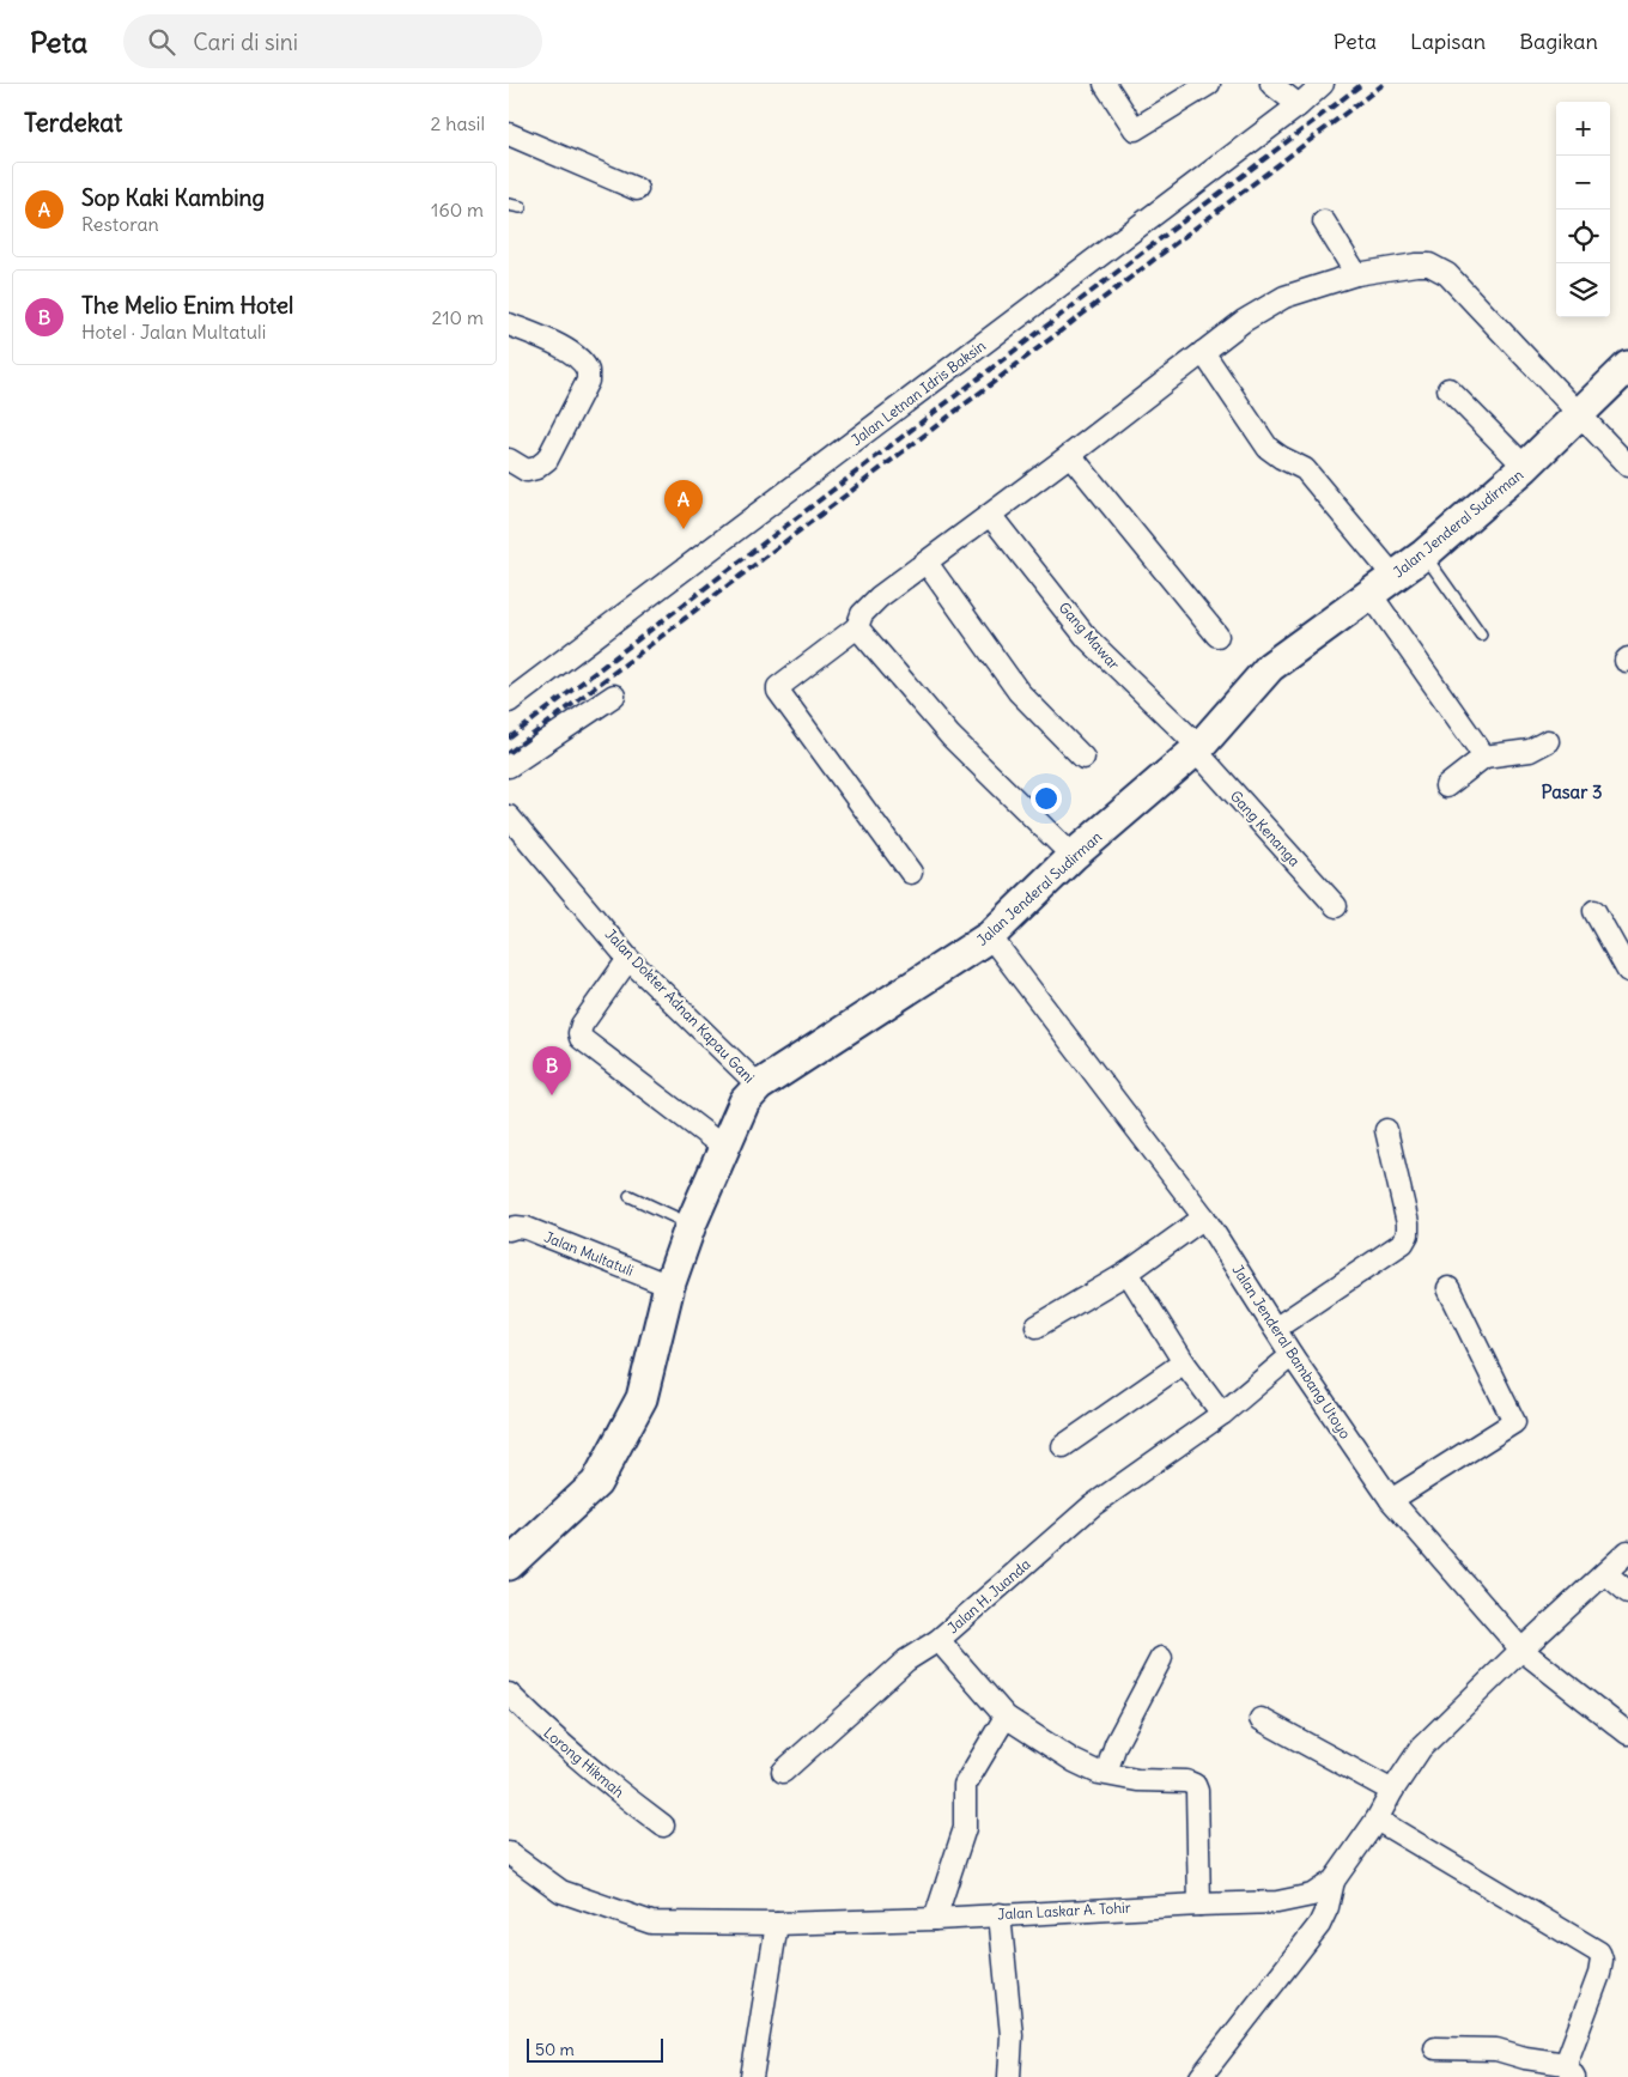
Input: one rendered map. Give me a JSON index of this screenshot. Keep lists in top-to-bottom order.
{
  "streets": {
    "main road": ["Jalan Jenderal Sudirman"],
    "street": [
      "Jalan Letnan Idris Baksin",
      "Gang Mawar",
      "Gang Kenanga",
      "Jalan Dokter Adnan Kapau Gani",
      "Jalan Multatuli",
      "Jalan Jenderal Bambang Utoyo",
      "Jalan H. Juanda",
      "Lorong Hikmah",
      "Jalan Laskar A. Tohir"
    ]
  },
  "crossings": [
    ["Jalan Jenderal Sudirman", "Gang Mawar"],
    ["Jalan Jenderal Sudirman", "Gang Kenanga"],
    ["Jalan Jenderal Sudirman", "Jalan Dokter Adnan Kapau Gani"],
    ["Jalan Jenderal Sudirman", "Jalan Multatuli"],
    ["Jalan Jenderal Sudirman", "Jalan Jenderal Bambang Utoyo"],
    ["Gang Mawar", "Gang Kenanga"],
    ["Jalan Jenderal Bambang Utoyo", "Jalan H. Juanda"],
    ["Jalan Jenderal Bambang Utoyo", "Jalan Laskar A. Tohir"],
    ["Jalan H. Juanda", "Jalan Laskar A. Tohir"]
  ],
  "districts": ["Pasar 3"],
  "scale_bar": "50 m",
  "page": {
    "header": "Peta",
    "search": "Cari di sini",
    "nav": ["Peta", "Lapisan", "Bagikan"],
    "heading": ["Terdekat", "2 hasil"],
    "map_buttons": ["+", "−"],
    "list": [
      {
        "mark": "A",
        "name": "Sop Kaki Kambing",
        "note": "Restoran",
        "value": "160 m"
      },
      {
        "mark": "B",
        "name": "The Melio Enim Hotel",
        "note": "Hotel · Jalan Multatuli",
        "value": "210 m"
      }
    ],
    "pins": ["A", "B"],
    "scale": "50 m"
  }
}
